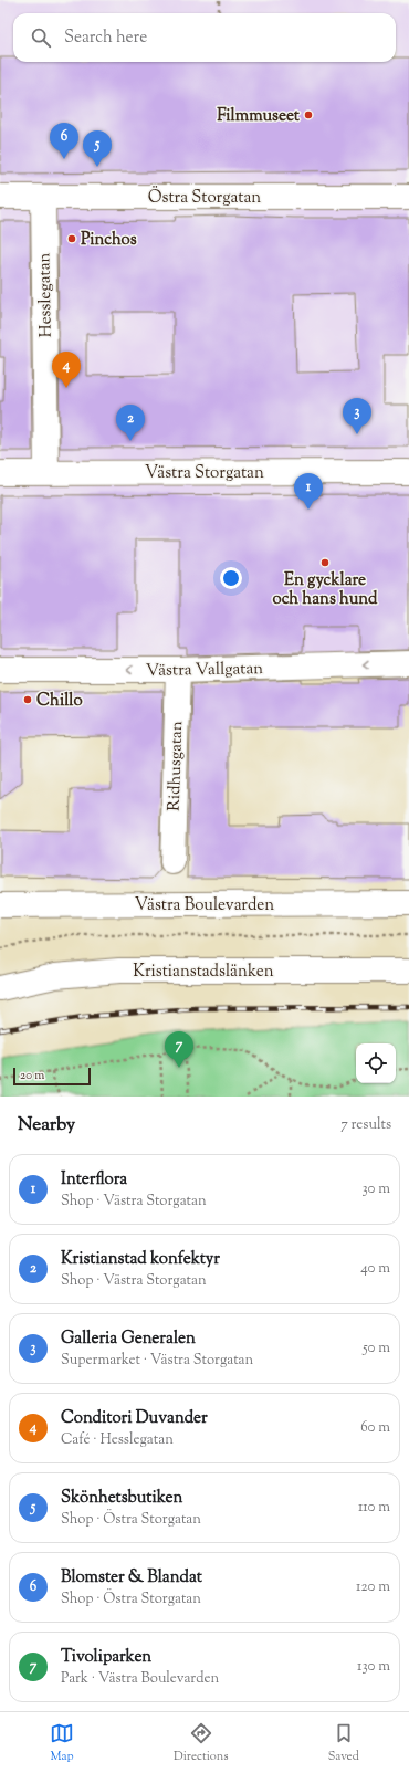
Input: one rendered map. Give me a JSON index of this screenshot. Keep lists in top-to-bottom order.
{
  "streets": {
    "street": [
      "Östra Storgatan",
      "Hesslegatan",
      "Västra Storgatan",
      "Västra Vallgatan",
      "Ridhusgatan",
      "Västra Boulevarden",
      "Kristianstadslänken"
    ]
  },
  "crossings": [
    ["Östra Storgatan", "Hesslegatan"],
    ["Hesslegatan", "Västra Storgatan"],
    ["Västra Vallgatan", "Ridhusgatan"]
  ],
  "one_way": ["Västra Vallgatan"],
  "places": [
    "Filmmuseet",
    "Pinchos",
    "En gycklare och hans hund",
    "Chillo"
  ],
  "scale_bar": "20 m",
  "page": {
    "search": "Search here",
    "pins": [
      "6",
      "5",
      "4",
      "3",
      "2",
      "1",
      "7"
    ],
    "scale": "20 m",
    "heading": ["Nearby", "7 results"],
    "list": [
      {
        "mark": "1",
        "name": "Interflora",
        "note": "Shop · Västra Storgatan",
        "value": "30 m"
      },
      {
        "mark": "2",
        "name": "Kristianstad konfektyr",
        "note": "Shop · Västra Storgatan",
        "value": "40 m"
      },
      {
        "mark": "3",
        "name": "Galleria Generalen",
        "note": "Supermarket · Västra Storgatan",
        "value": "50 m"
      },
      {
        "mark": "4",
        "name": "Conditori Duvander",
        "note": "Café · Hesslegatan",
        "value": "60 m"
      },
      {
        "mark": "5",
        "name": "Skönhetsbutiken",
        "note": "Shop · Östra Storgatan",
        "value": "110 m"
      },
      {
        "mark": "6",
        "name": "Blomster & Blandat",
        "note": "Shop · Östra Storgatan",
        "value": "120 m"
      },
      {
        "mark": "7",
        "name": "Tivoliparken",
        "note": "Park · Västra Boulevarden",
        "value": "130 m"
      }
    ],
    "nav": ["Map", "Directions", "Saved"]
  }
}
